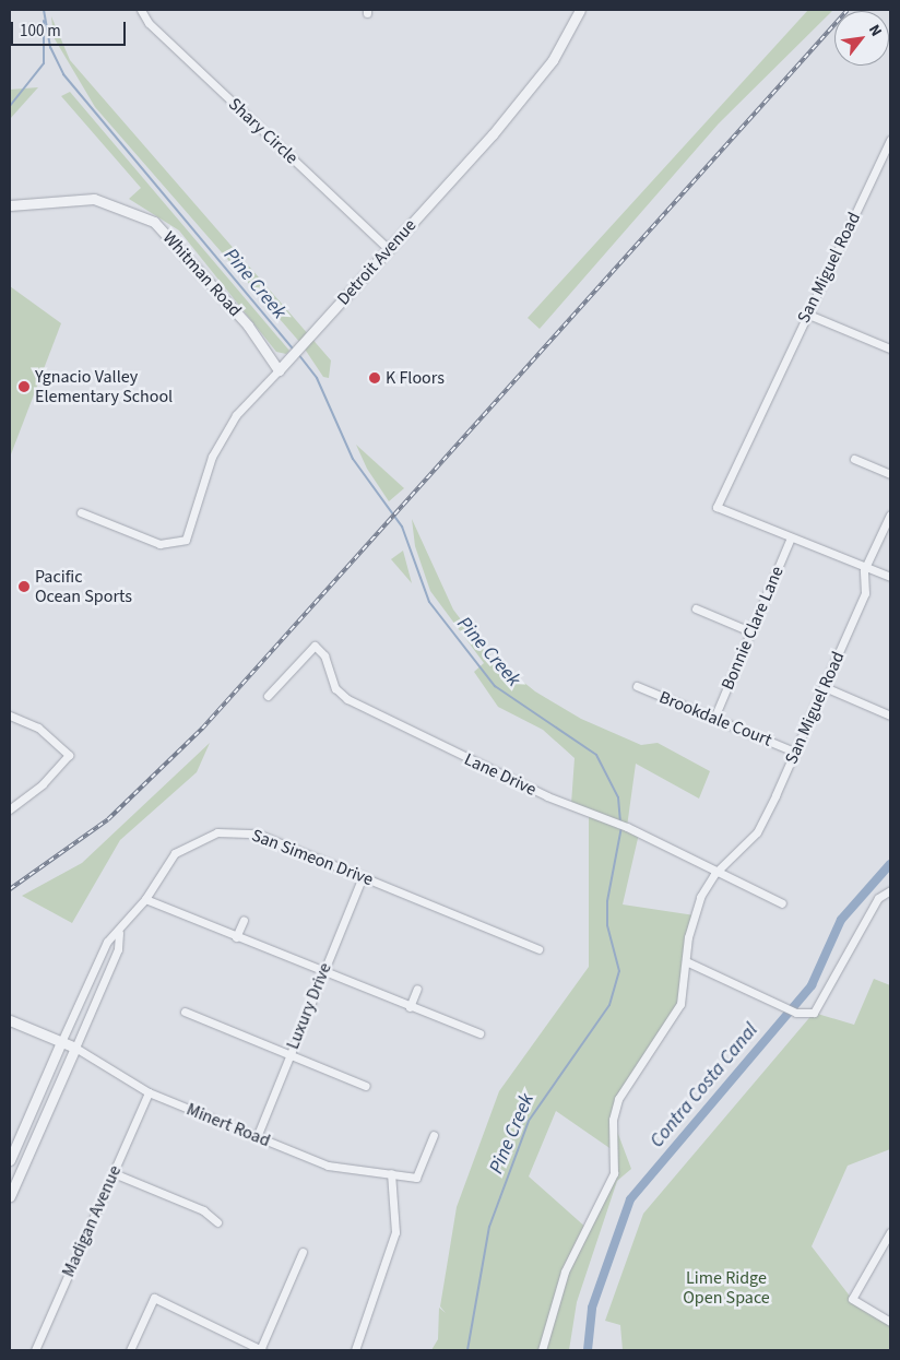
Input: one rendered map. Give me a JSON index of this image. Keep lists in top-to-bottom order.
{
  "streets": {
    "street": [
      "Shary Circle",
      "Detroit Avenue",
      "San Miguel Road",
      "Whitman Road",
      "Bonnie Clare Lane",
      "Brookdale Court",
      "Lane Drive",
      "San Simeon Drive",
      "Luxury Drive",
      "Minert Road",
      "Madigan Avenue"
    ]
  },
  "crossings": [
    ["Shary Circle", "Detroit Avenue"],
    ["Detroit Avenue", "Whitman Road"],
    ["San Miguel Road", "Bonnie Clare Lane"],
    ["San Miguel Road", "Brookdale Court"],
    ["San Miguel Road", "Lane Drive"],
    ["Bonnie Clare Lane", "Brookdale Court"],
    ["San Simeon Drive", "Luxury Drive"],
    ["San Simeon Drive", "Minert Road"],
    ["Luxury Drive", "Minert Road"],
    ["Minert Road", "Madigan Avenue"]
  ],
  "water": ["Pine Creek", "Contra Costa Canal"],
  "parks": ["Lime Ridge Open Space"],
  "places": ["K Floors", "Ygnacio Valley Elementary School", "Pacific Ocean Sports"],
  "scale_bar": "100 m",
  "north": "top right"
}
